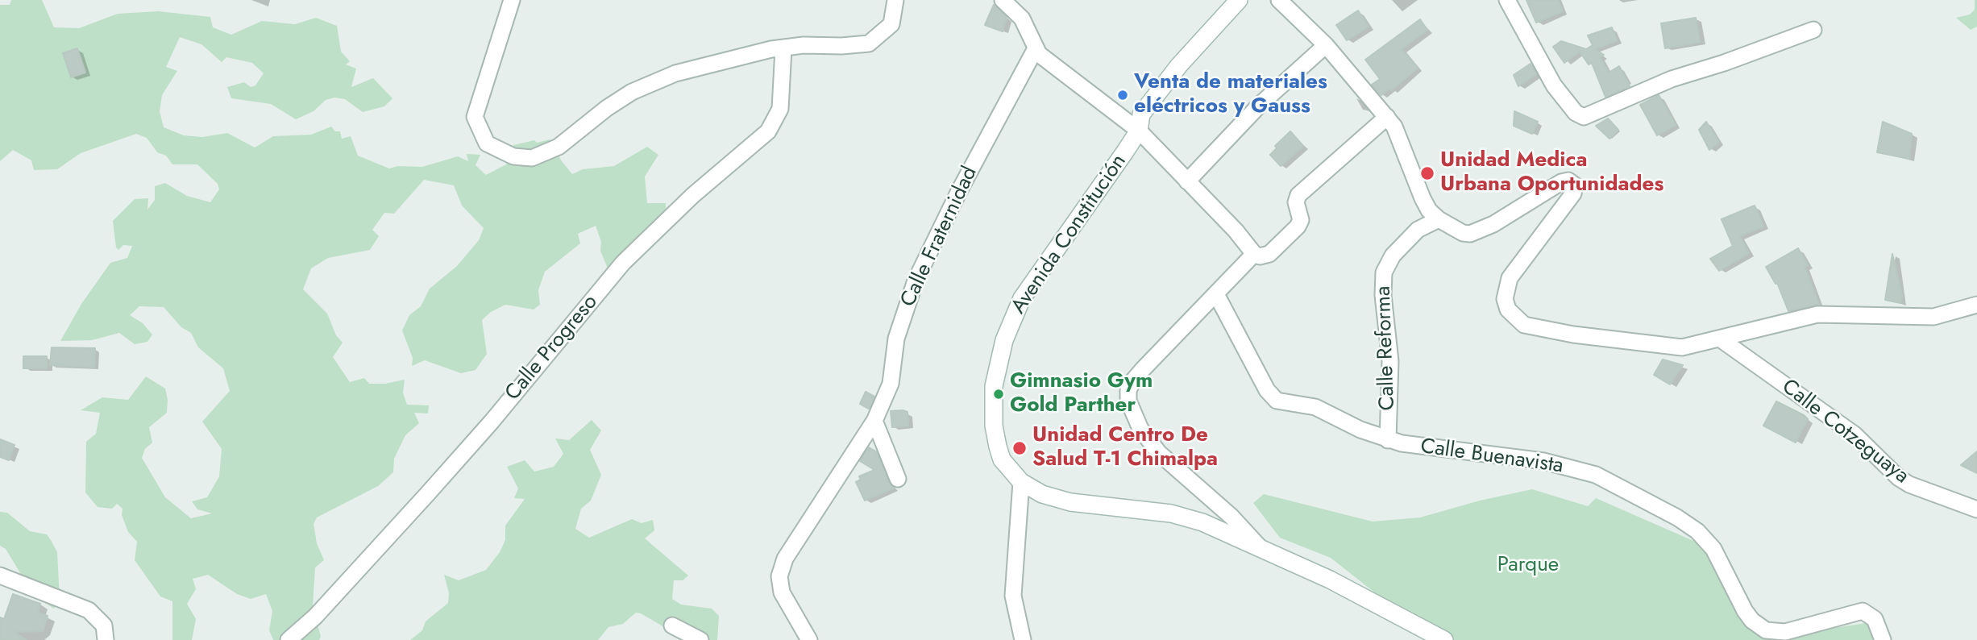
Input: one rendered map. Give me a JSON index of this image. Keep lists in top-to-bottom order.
{
  "streets": {
    "main road": ["Avenida Constitución"],
    "street": [
      "Calle Fraternidad",
      "Calle Progreso",
      "Calle Reforma",
      "Calle Cotzeguaya",
      "Calle Buenavista"
    ]
  },
  "crossings": [
    ["Calle Reforma", "Calle Buenavista"]
  ],
  "parks": ["Parque"],
  "places": [
    "Venta de materiales eléctricos y Gauss",
    "Unidad Medica Urbana Oportunidades",
    "Gimnasio Gym Gold Parther",
    "Unidad Centro De Salud T-1 Chimalpa"
  ]
}
